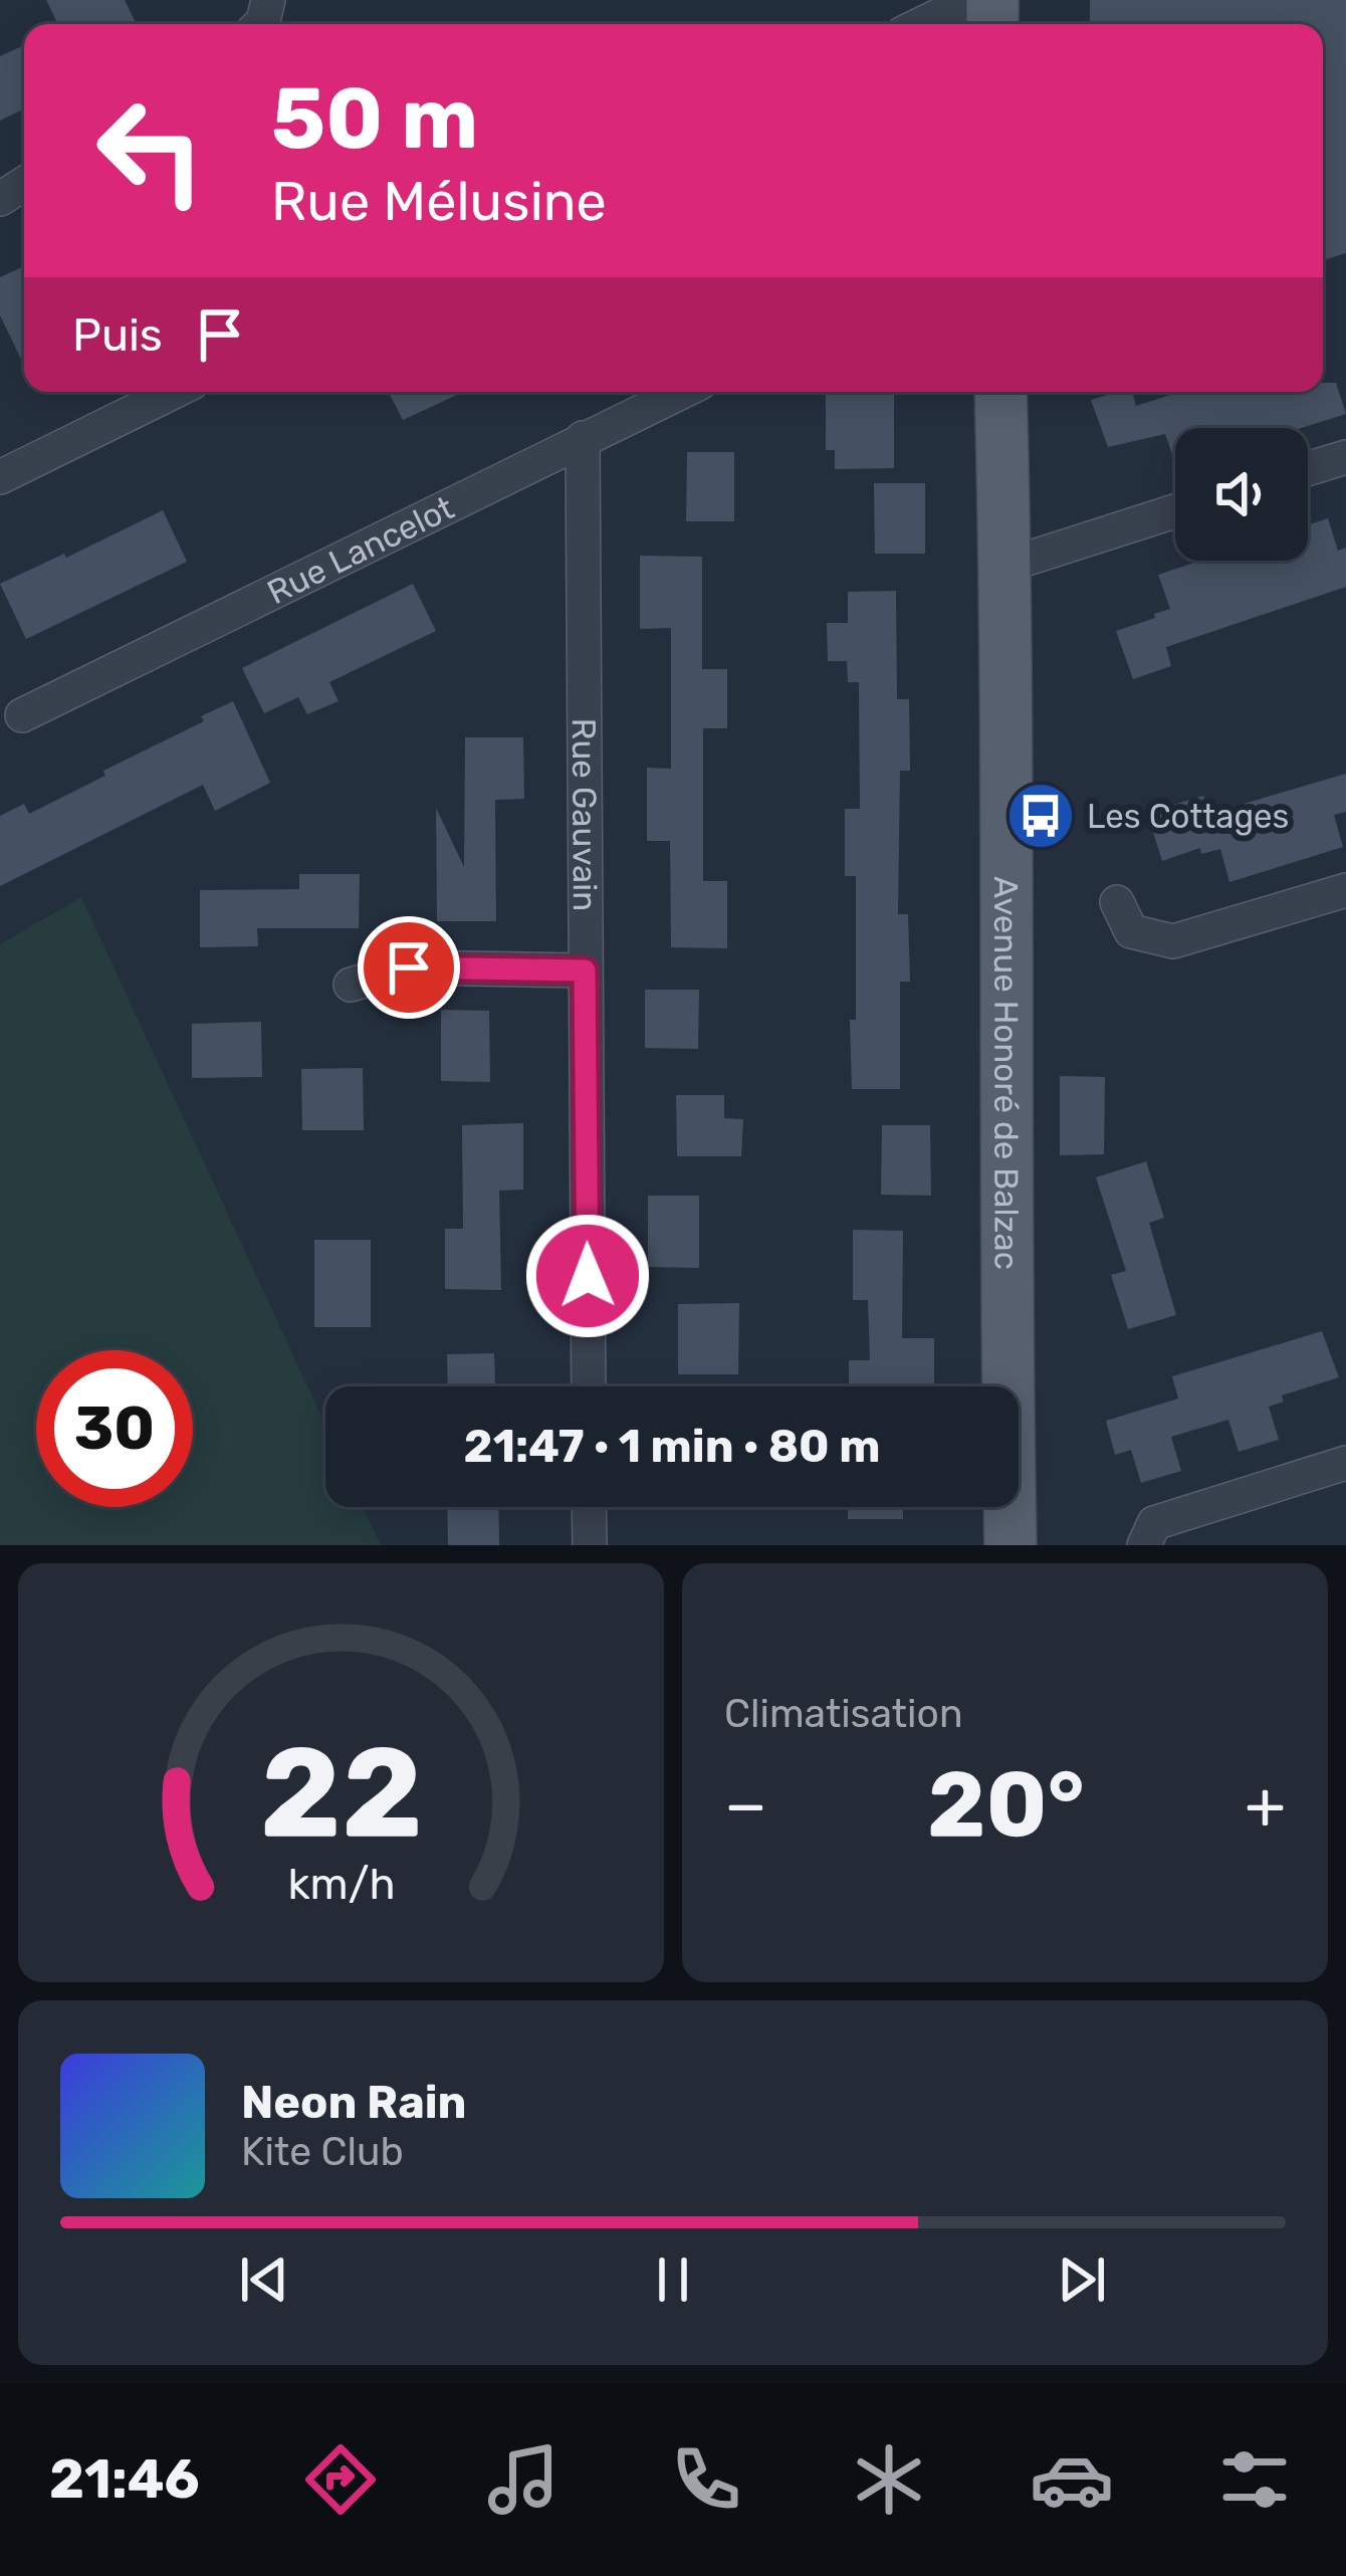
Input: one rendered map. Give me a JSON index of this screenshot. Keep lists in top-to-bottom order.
{
  "streets": {
    "main road": ["Avenue Honoré de Balzac"],
    "street": ["Rue Lancelot", "Rue Gauvain"]
  },
  "crossings": [
    ["Rue Lancelot", "Rue Gauvain"]
  ],
  "places": {
    "bus stop": ["Les Cottages"]
  },
  "page": {
    "turn": ["50 m", "Rue Mélusine"],
    "then": "Puis",
    "limit": "30",
    "trip": "21:47 · 1 min · 80 m",
    "tile": "Climatisation",
    "heat": ["−", "20°", "+"],
    "song": ["Neon Rain", "Kite Club"],
    "tabs": "21:46",
    "gauge": ["22", "km/h"]
  }
}
